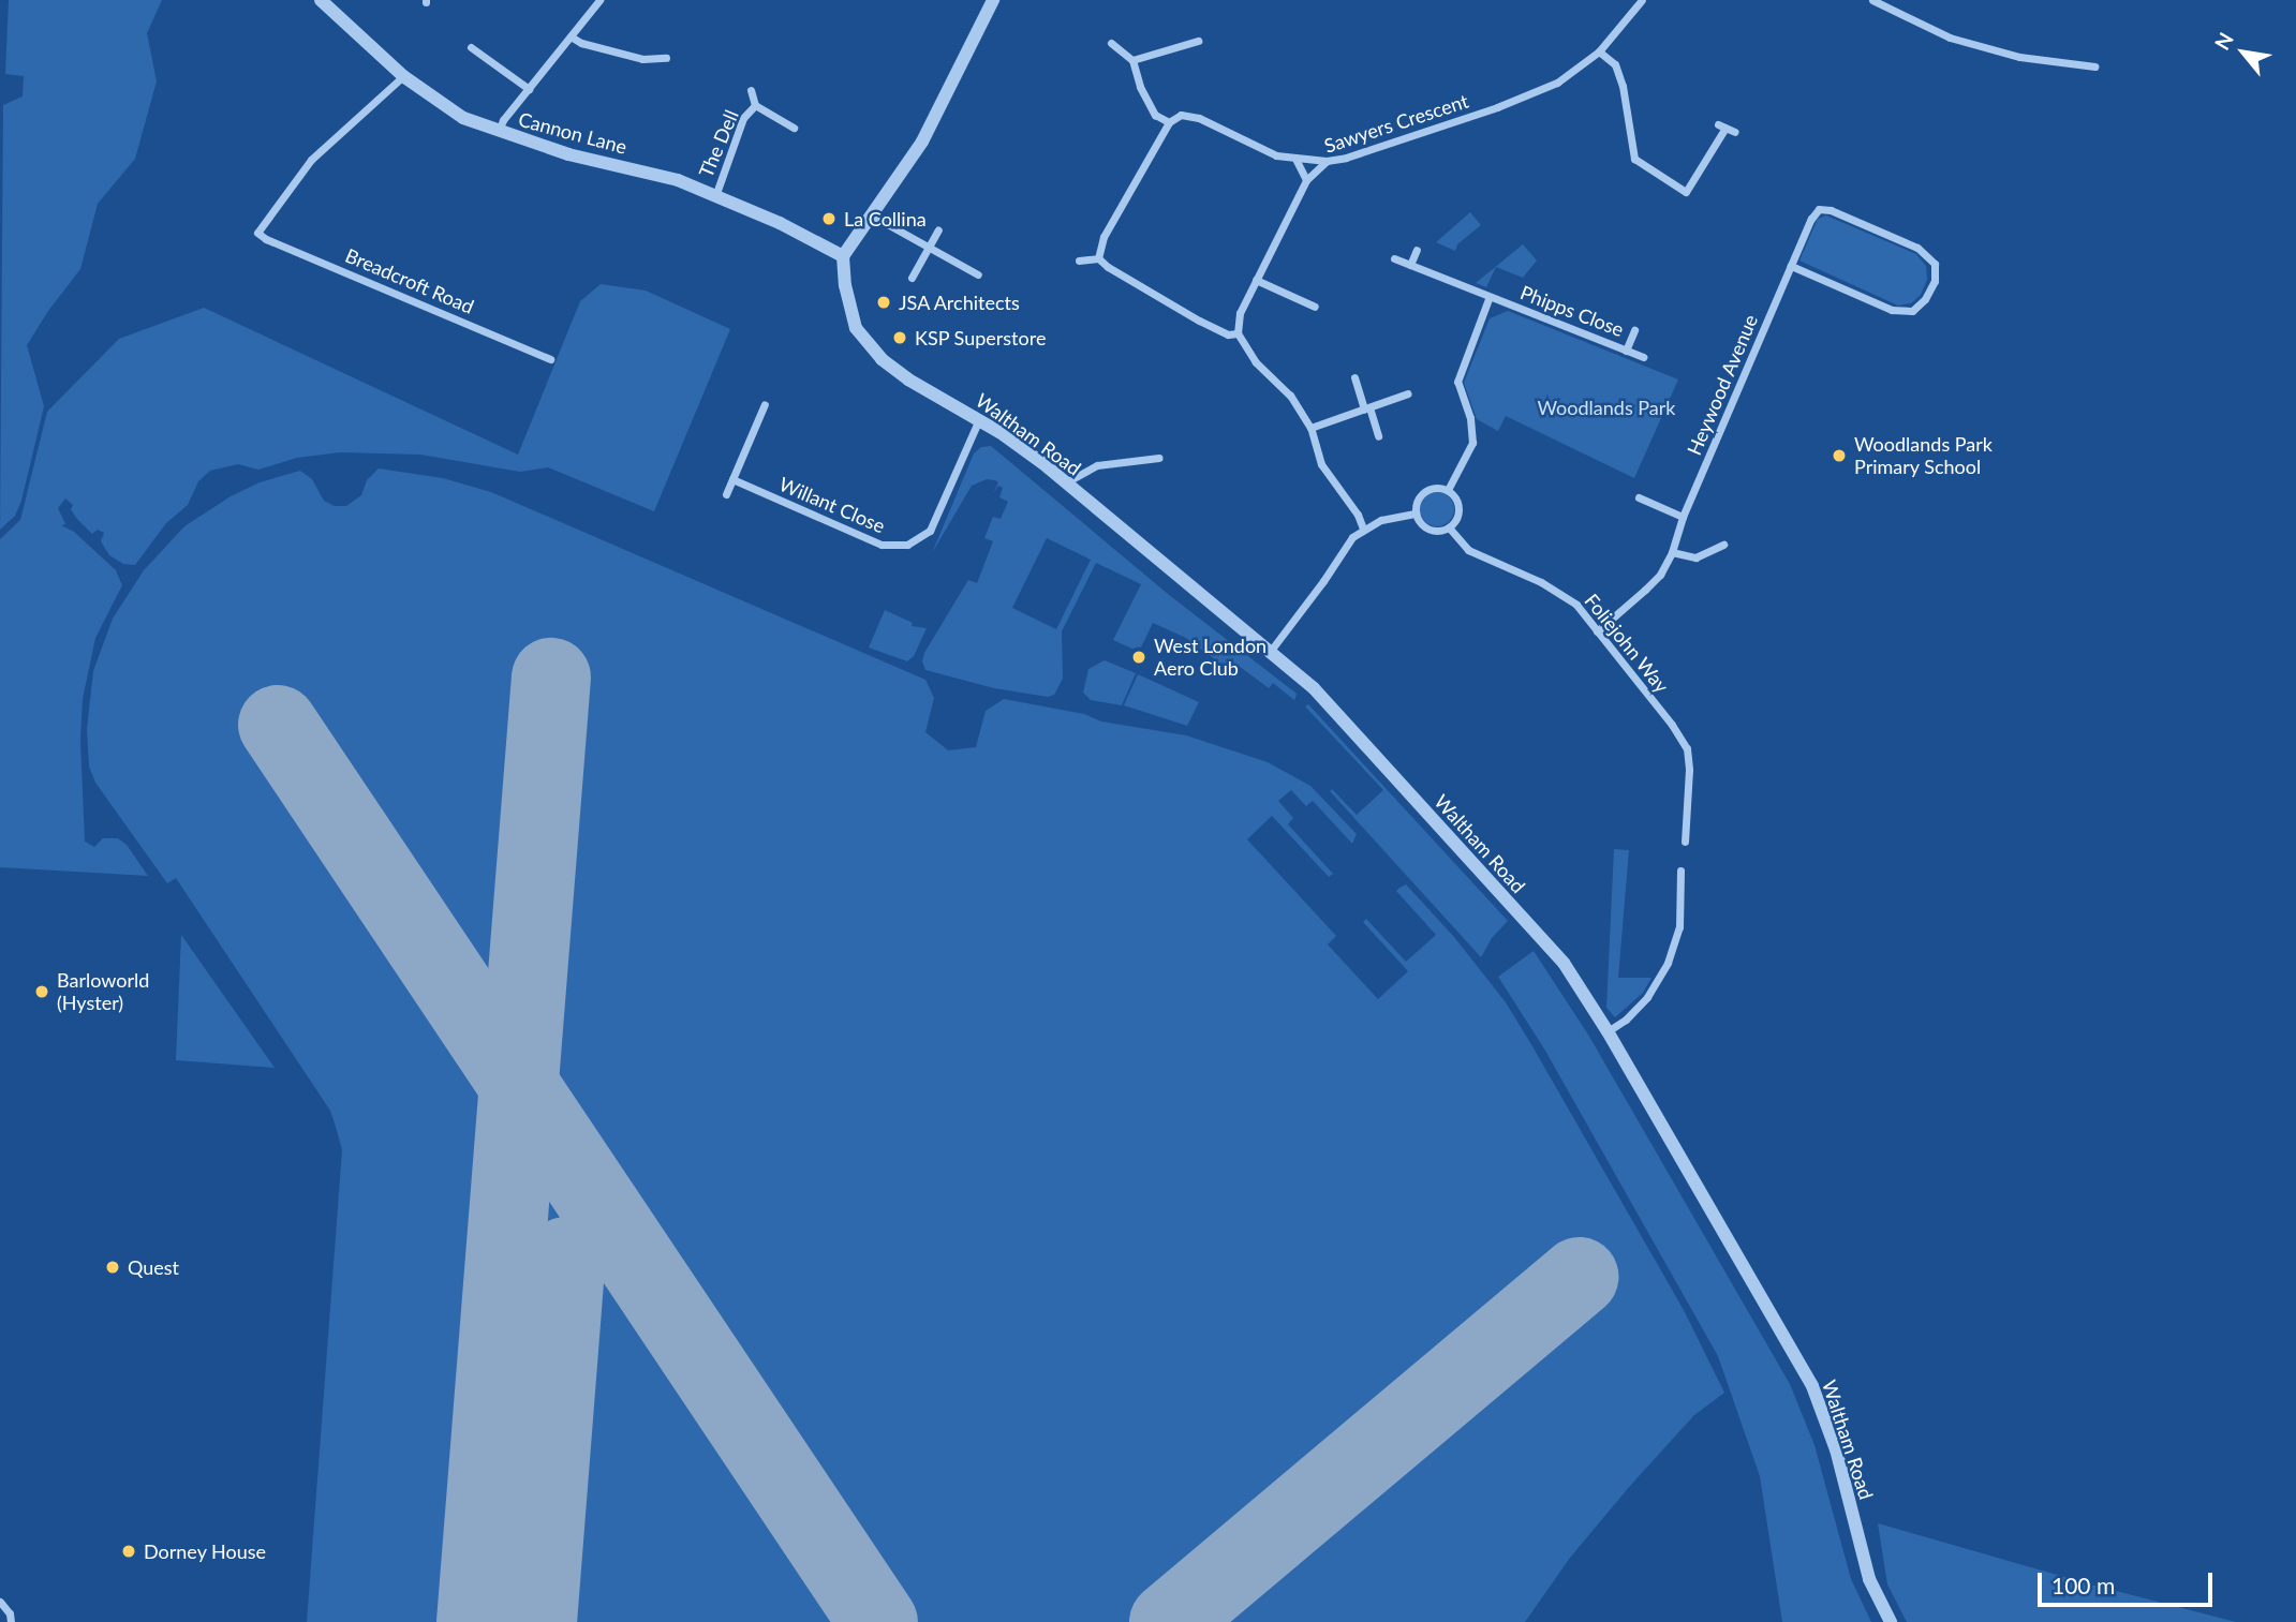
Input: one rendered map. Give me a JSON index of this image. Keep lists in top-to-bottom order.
{
  "streets": {
    "street": [
      "Sawyers Crescent",
      "Cannon Lane",
      "The Dell",
      "Breadcroft Road",
      "Phipps Close",
      "Heywood Avenue",
      "Waltham Road",
      "Willant Close",
      "Foliejohn Way"
    ]
  },
  "crossings": [
    ["Cannon Lane", "The Dell"],
    ["Cannon Lane", "Breadcroft Road"],
    ["Cannon Lane", "Waltham Road"],
    ["Heywood Avenue", "Foliejohn Way"],
    ["Waltham Road", "Willant Close"]
  ],
  "parks": ["Woodlands Park"],
  "places": [
    "La Collina",
    "JSA Architects",
    "KSP Superstore",
    "Woodlands Park Primary School",
    "West London Aero Club",
    "Barloworld (Hyster)",
    "Quest",
    "Dorney House"
  ],
  "scale_bar": "100 m",
  "north": "top left"
}
